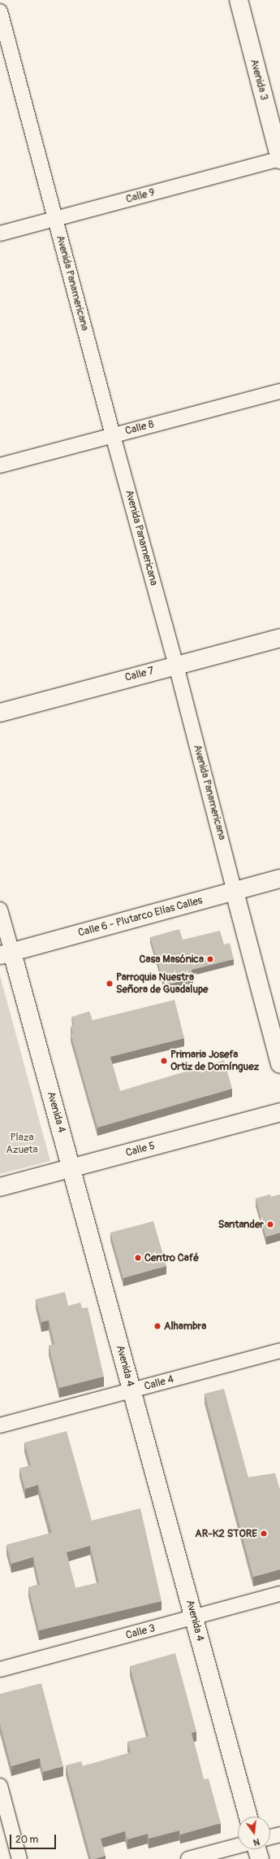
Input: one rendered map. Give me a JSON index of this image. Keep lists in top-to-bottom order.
{
  "streets": {
    "main road": [
      "Avenida 3",
      "Avenida Panamericana",
      "Calle 7",
      "Calle 6 - Plutarco Elías Calles",
      "Avenida 4",
      "Calle 5"
    ],
    "street": [
      "Calle 9",
      "Calle 8",
      "Calle 4",
      "Calle 3"
    ]
  },
  "crossings": [
    ["Avenida 3", "Calle 9"],
    ["Calle 9", "Avenida Panamericana"],
    ["Avenida Panamericana", "Calle 8"],
    ["Avenida Panamericana", "Calle 7"],
    ["Avenida Panamericana", "Calle 6 - Plutarco Elías Calles"],
    ["Calle 6 - Plutarco Elías Calles", "Avenida 4"],
    ["Avenida 4", "Calle 5"],
    ["Avenida 4", "Calle 4"],
    ["Avenida 4", "Calle 3"]
  ],
  "parks": ["Plaza Azueta"],
  "places": [
    "Casa Masónica",
    "Parroquia Nuestra Señora de Guadalupe",
    "Primaria Josefa Ortiz de Domínguez",
    "Santander",
    "Centro Café",
    "Alhambra",
    "AR-K2 STORE"
  ],
  "scale_bar": "20 m",
  "north": "bottom"
}
